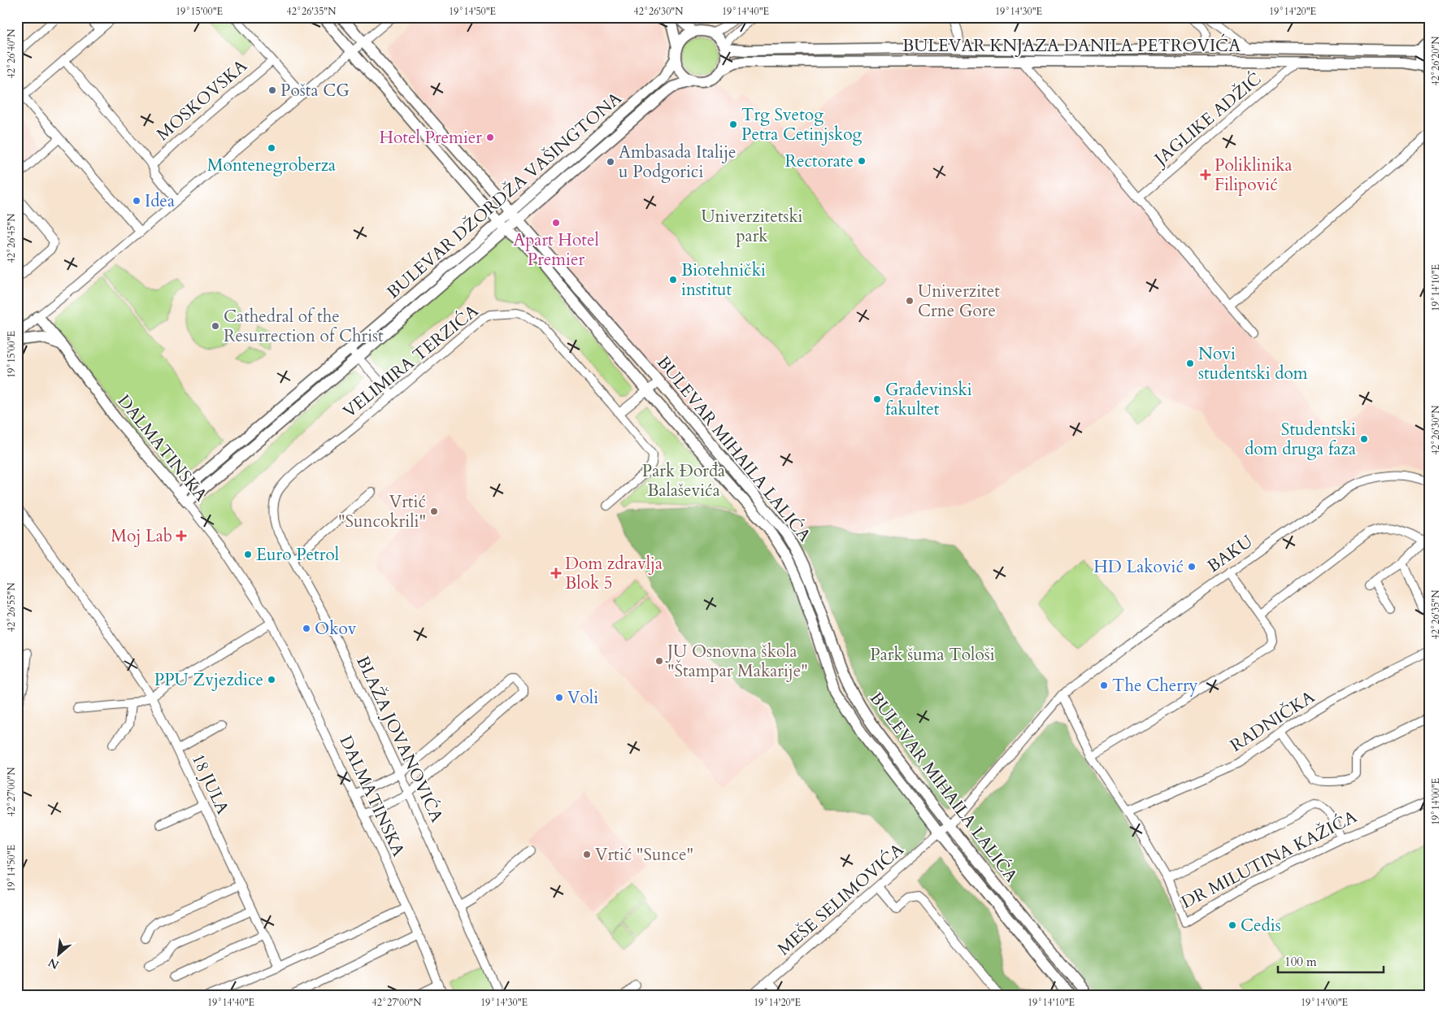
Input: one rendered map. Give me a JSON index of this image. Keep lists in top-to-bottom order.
{
  "streets": {
    "main road": [
      "BULEVAR KNJAZA DANILA PETROVIĆA",
      "BULEVAR DŽORDŽA VAŠINGTONA",
      "DALMATINSKA",
      "BULEVAR MIHAILA LALIĆA"
    ],
    "street": [
      "MOSKOVSKA",
      "JAGLIKE ADŽIĆ",
      "VELIMIRA TERZIĆA",
      "BAKU",
      "RADNIČKA",
      "BLAŽA JOVANOVIĆA",
      "18 JULA",
      "DR MILUTINA KAŽIĆA",
      "MEŠE SELIMOVIĆA"
    ]
  },
  "crossings": [
    ["BULEVAR KNJAZA DANILA PETROVIĆA", "JAGLIKE ADŽIĆ"],
    ["BULEVAR KNJAZA DANILA PETROVIĆA", "BULEVAR DŽORDŽA VAŠINGTONA"],
    ["BULEVAR DŽORDŽA VAŠINGTONA", "DALMATINSKA"],
    ["BULEVAR DŽORDŽA VAŠINGTONA", "BULEVAR MIHAILA LALIĆA"],
    ["VELIMIRA TERZIĆA", "BLAŽA JOVANOVIĆA"],
    ["BULEVAR MIHAILA LALIĆA", "BAKU"],
    ["BULEVAR MIHAILA LALIĆA", "MEŠE SELIMOVIĆA"],
    ["BAKU", "DR MILUTINA KAŽIĆA"],
    ["BAKU", "MEŠE SELIMOVIĆA"],
    ["RADNIČKA", "DR MILUTINA KAŽIĆA"]
  ],
  "parks": ["Univerzitetski park", "Park Đorđa Balaševića", "Park šuma Tološi"],
  "places": {
    "other": [
      "Pošta CG",
      "Trg Svetog Petra Cetinjskog",
      "Hotel Premier",
      "Montenegroberza",
      "Rectorate",
      "Ambasada Italije u Podgorici",
      "Idea",
      "Apart Hotel Premier",
      "Biotehnički institut",
      "Univerzitet Crne Gore",
      "Cathedral of the Resurrection of Christ",
      "Novi studentski dom",
      "Građevinski fakultet",
      "Studentski dom druga faza",
      "Vrtić \"Suncokrili\"",
      "Euro Petrol",
      "HD Laković",
      "Okov",
      "JU Osnovna škola \"Štampar Makarije\"",
      "PPU Zvjezdice",
      "The Cherry",
      "Voli",
      "Vrtić \"Sunce\"",
      "Cedis"
    ],
    "health": ["Poliklinika Filipović", "Moj Lab", "Dom zdravlja Blok 5"]
  },
  "scale_bar": "100 m",
  "north": "bottom left",
  "coordinates": [
    "19°15'00\"E",
    "42°26'35\"N",
    "19°14'50\"E",
    "42°26'30\"N",
    "19°14'40\"E",
    "19°14'30\"E",
    "19°14'20\"E",
    "42°26'40\"N",
    "42°26'20\"N",
    "42°26'45\"N",
    "19°14'10\"E",
    "42°26'55\"N",
    "42°27'00\"N",
    "19°14'00\"E"
  ]
}
